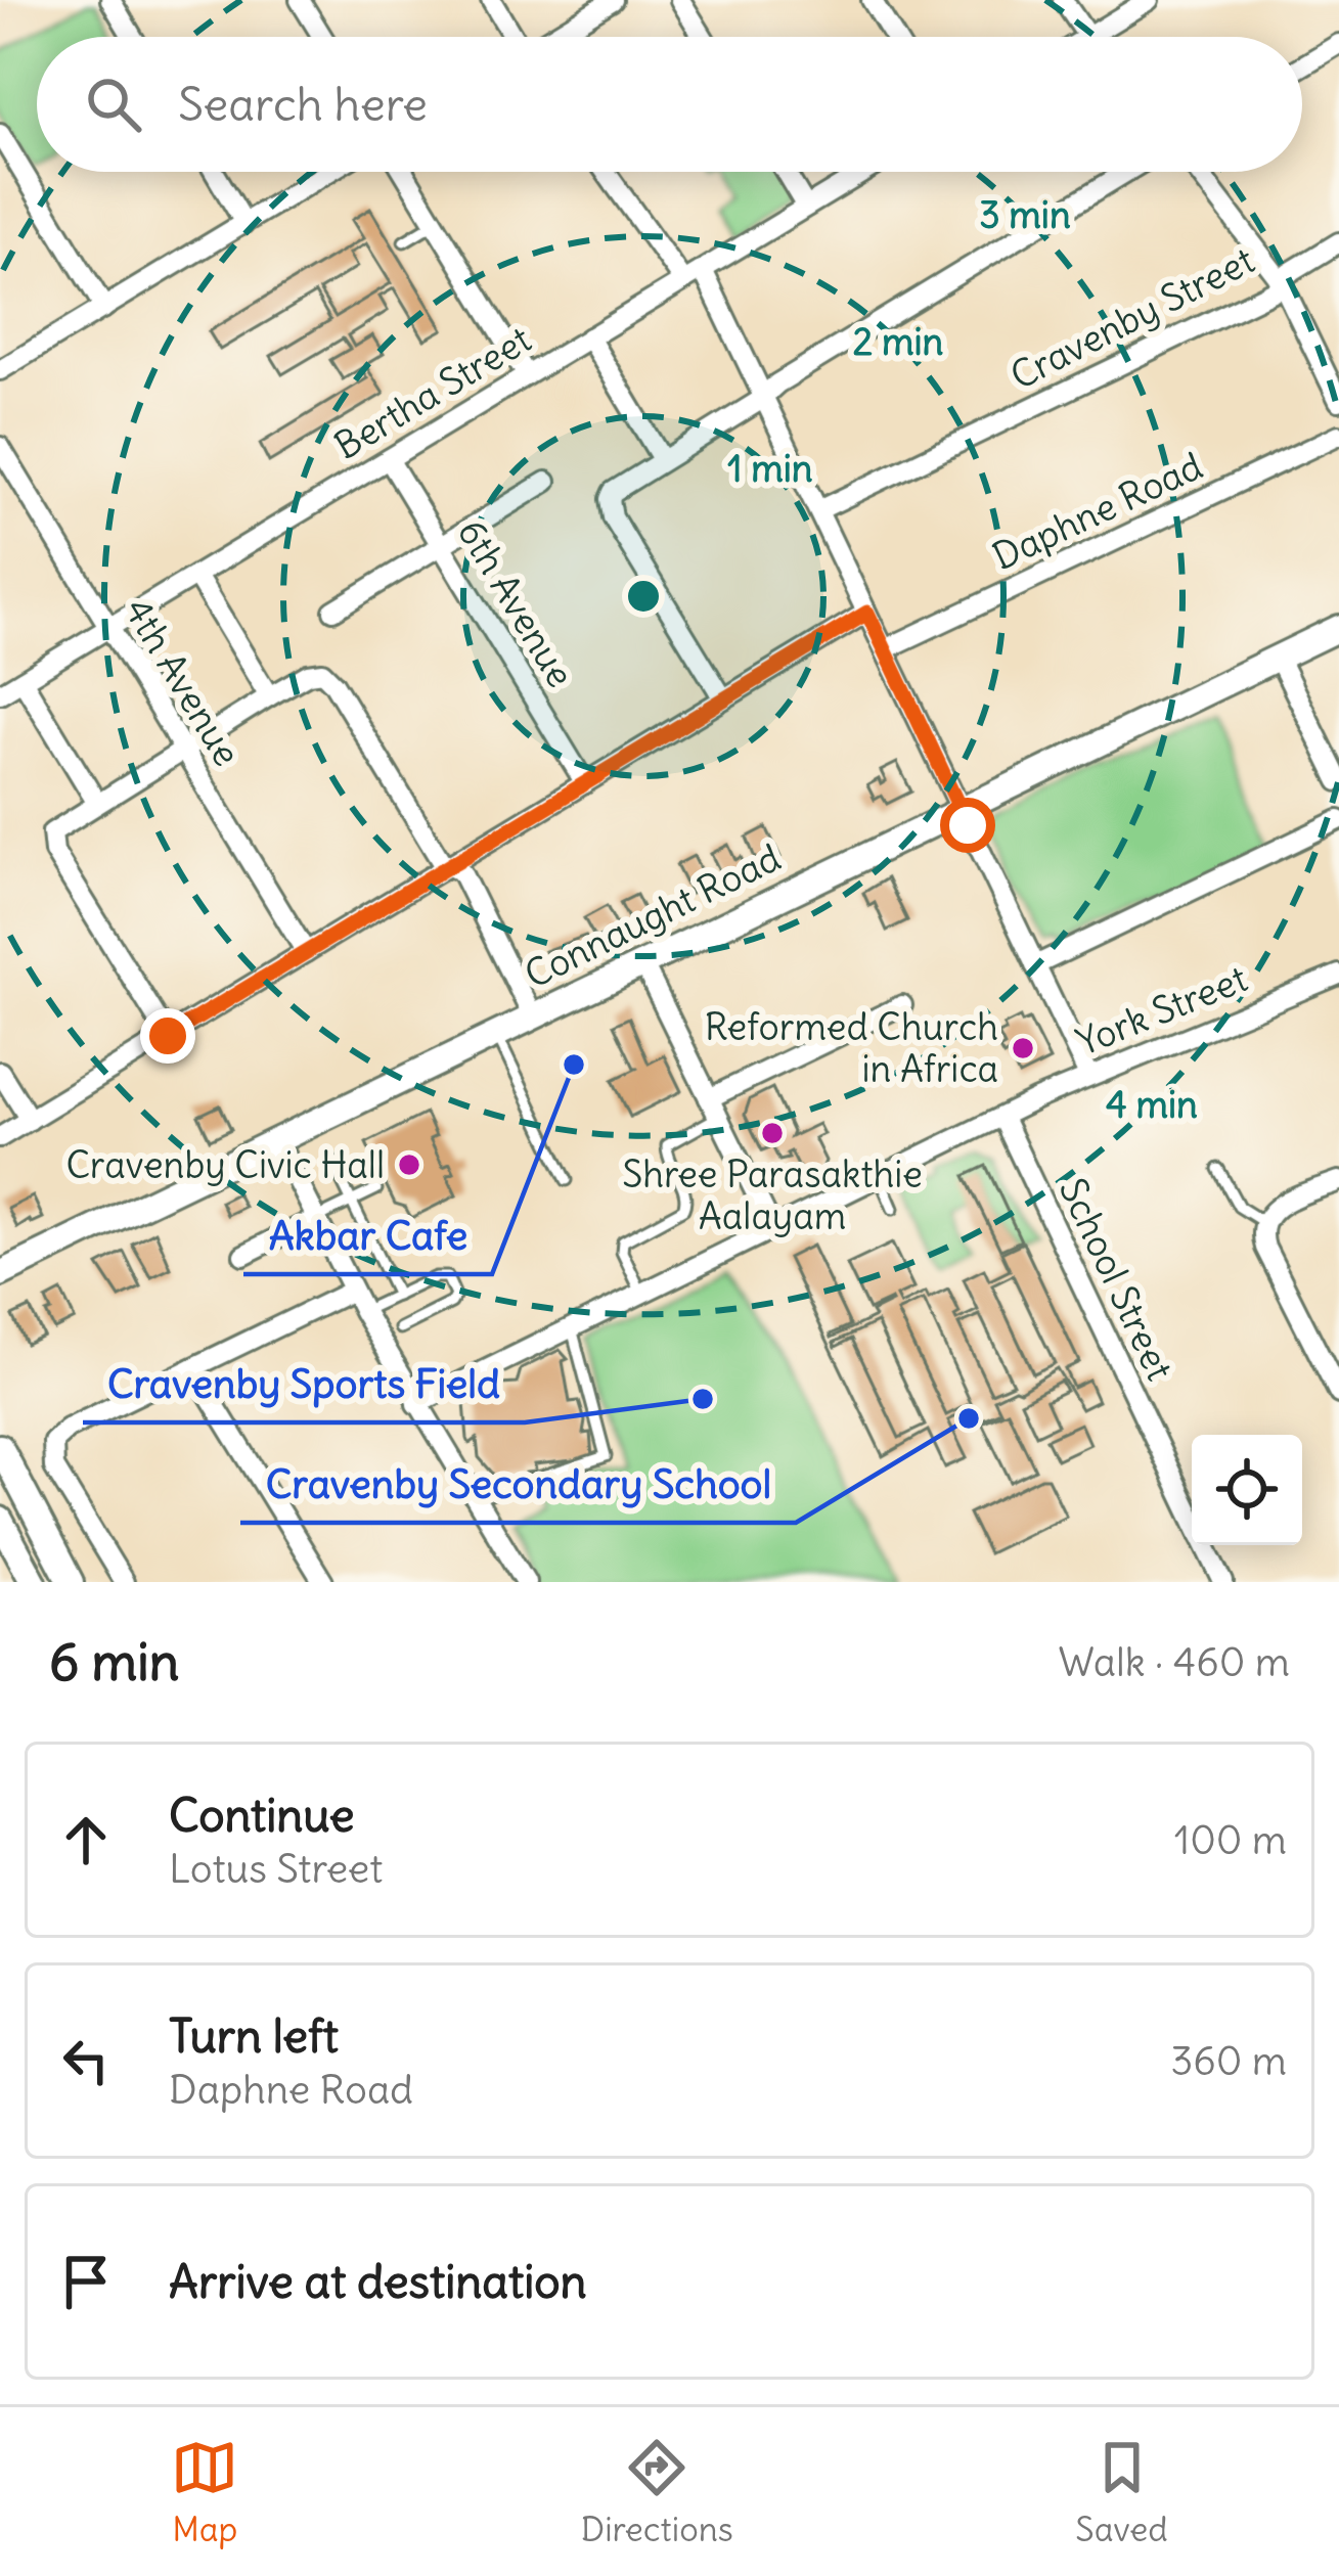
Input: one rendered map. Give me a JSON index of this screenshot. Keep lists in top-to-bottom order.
{
  "streets": {
    "street": [
      "Cravenby Street",
      "Bertha Street",
      "Daphne Road",
      "6th Avenue",
      "4th Avenue",
      "Connaught Road",
      "York Street",
      "School Street"
    ]
  },
  "crossings": [
    ["Bertha Street", "6th Avenue"],
    ["Bertha Street", "4th Avenue"],
    ["York Street", "School Street"]
  ],
  "places": [
    "Reformed Church in Africa",
    "Akbar Cafe",
    "Shree Parasakthie Aalayam",
    "Cravenby Civic Hall",
    "Cravenby Sports Field",
    "Cravenby Secondary School"
  ],
  "page": {
    "search": "Search here",
    "heading": ["6 min", "Walk · 460 m"],
    "list": [
      ["Continue", "Lotus Street", "100 m"],
      ["Turn left", "Daphne Road", "360 m"],
      "Arrive at destination"
    ],
    "nav": ["Map", "Directions", "Saved"]
  },
  "rings": [
    "3 min",
    "2 min",
    "1 min",
    "4 min"
  ]
}
